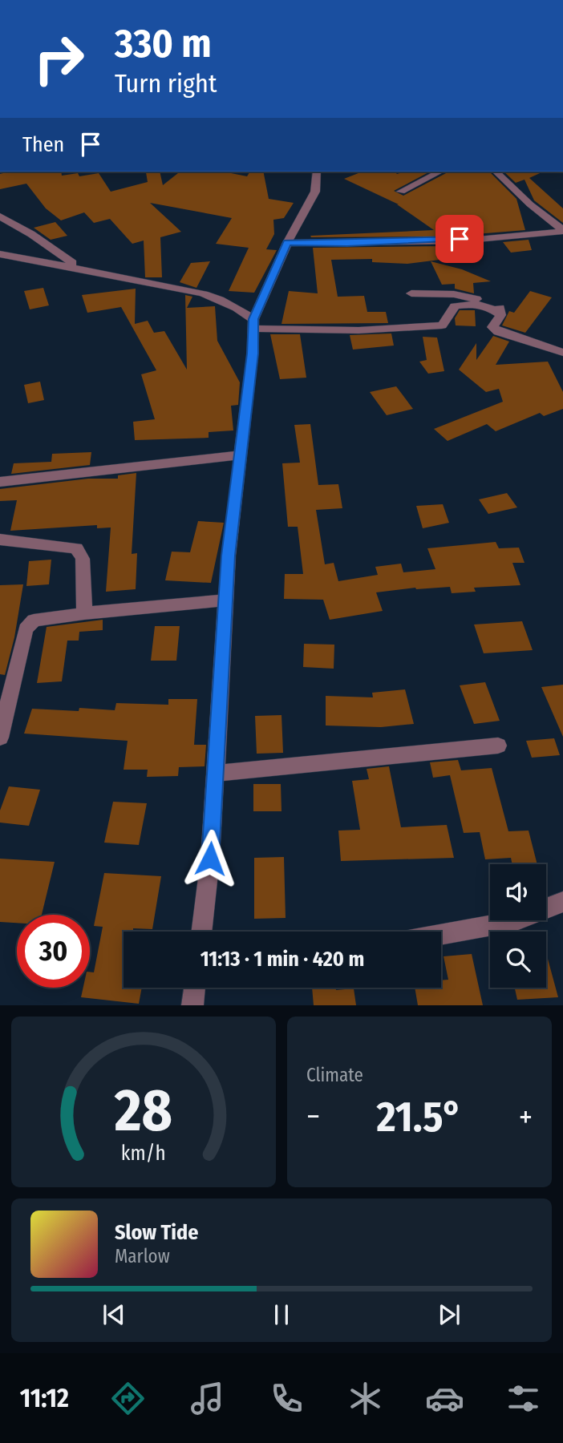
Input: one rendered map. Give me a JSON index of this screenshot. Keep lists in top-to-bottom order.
{
  "page": {
    "turn": ["330 m", "Turn right"],
    "then": "Then",
    "limit": "30",
    "trip": "11:13 · 1 min · 420 m",
    "tile": "Climate",
    "heat": ["−", "21.5°", "+"],
    "song": ["Slow Tide", "Marlow"],
    "tabs": "11:12",
    "gauge": ["28", "km/h"]
  }
}
